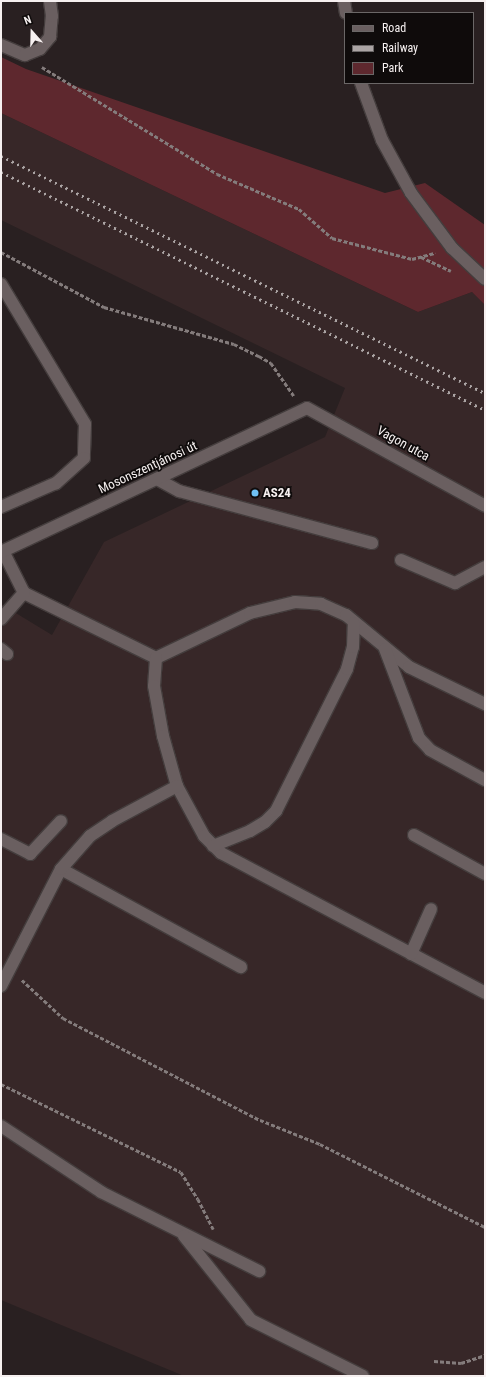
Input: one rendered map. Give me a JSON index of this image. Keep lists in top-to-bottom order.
{
  "streets": {
    "street": ["Vagon utca", "Mosonszentjánosi út"]
  },
  "crossings": [
    ["Vagon utca", "Mosonszentjánosi út"]
  ],
  "places": ["AS24"],
  "legend": ["Road", "Railway", "Park"],
  "north": "top"
}
